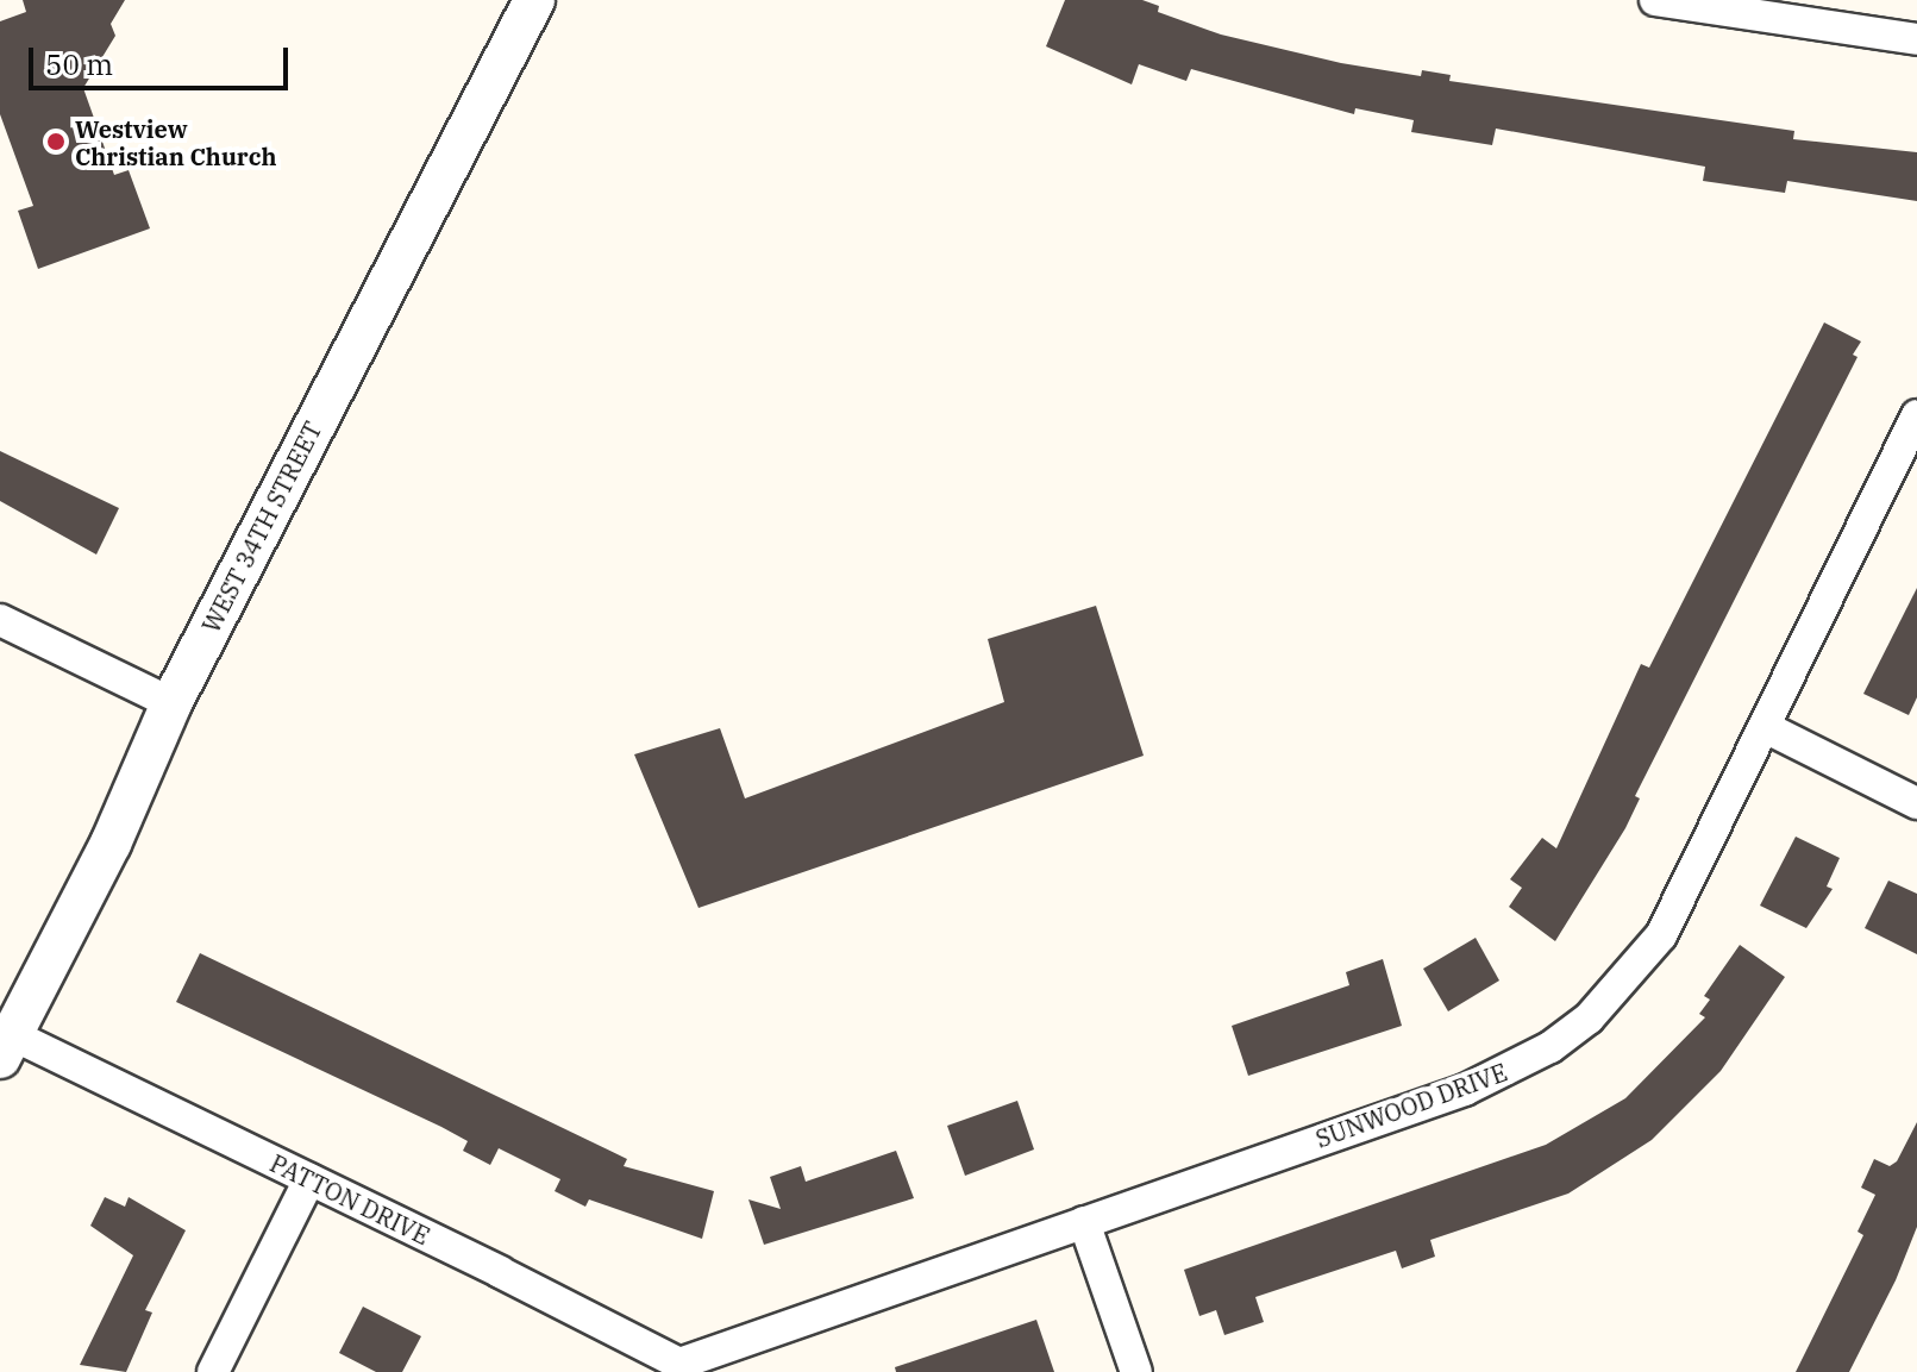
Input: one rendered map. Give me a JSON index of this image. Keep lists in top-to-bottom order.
{
  "streets": {
    "street": ["WEST 34TH STREET", "SUNWOOD DRIVE", "PATTON DRIVE"]
  },
  "crossings": [
    ["WEST 34TH STREET", "PATTON DRIVE"],
    ["SUNWOOD DRIVE", "PATTON DRIVE"]
  ],
  "places": ["Westview Christian Church"],
  "scale_bar": "50 m"
}
